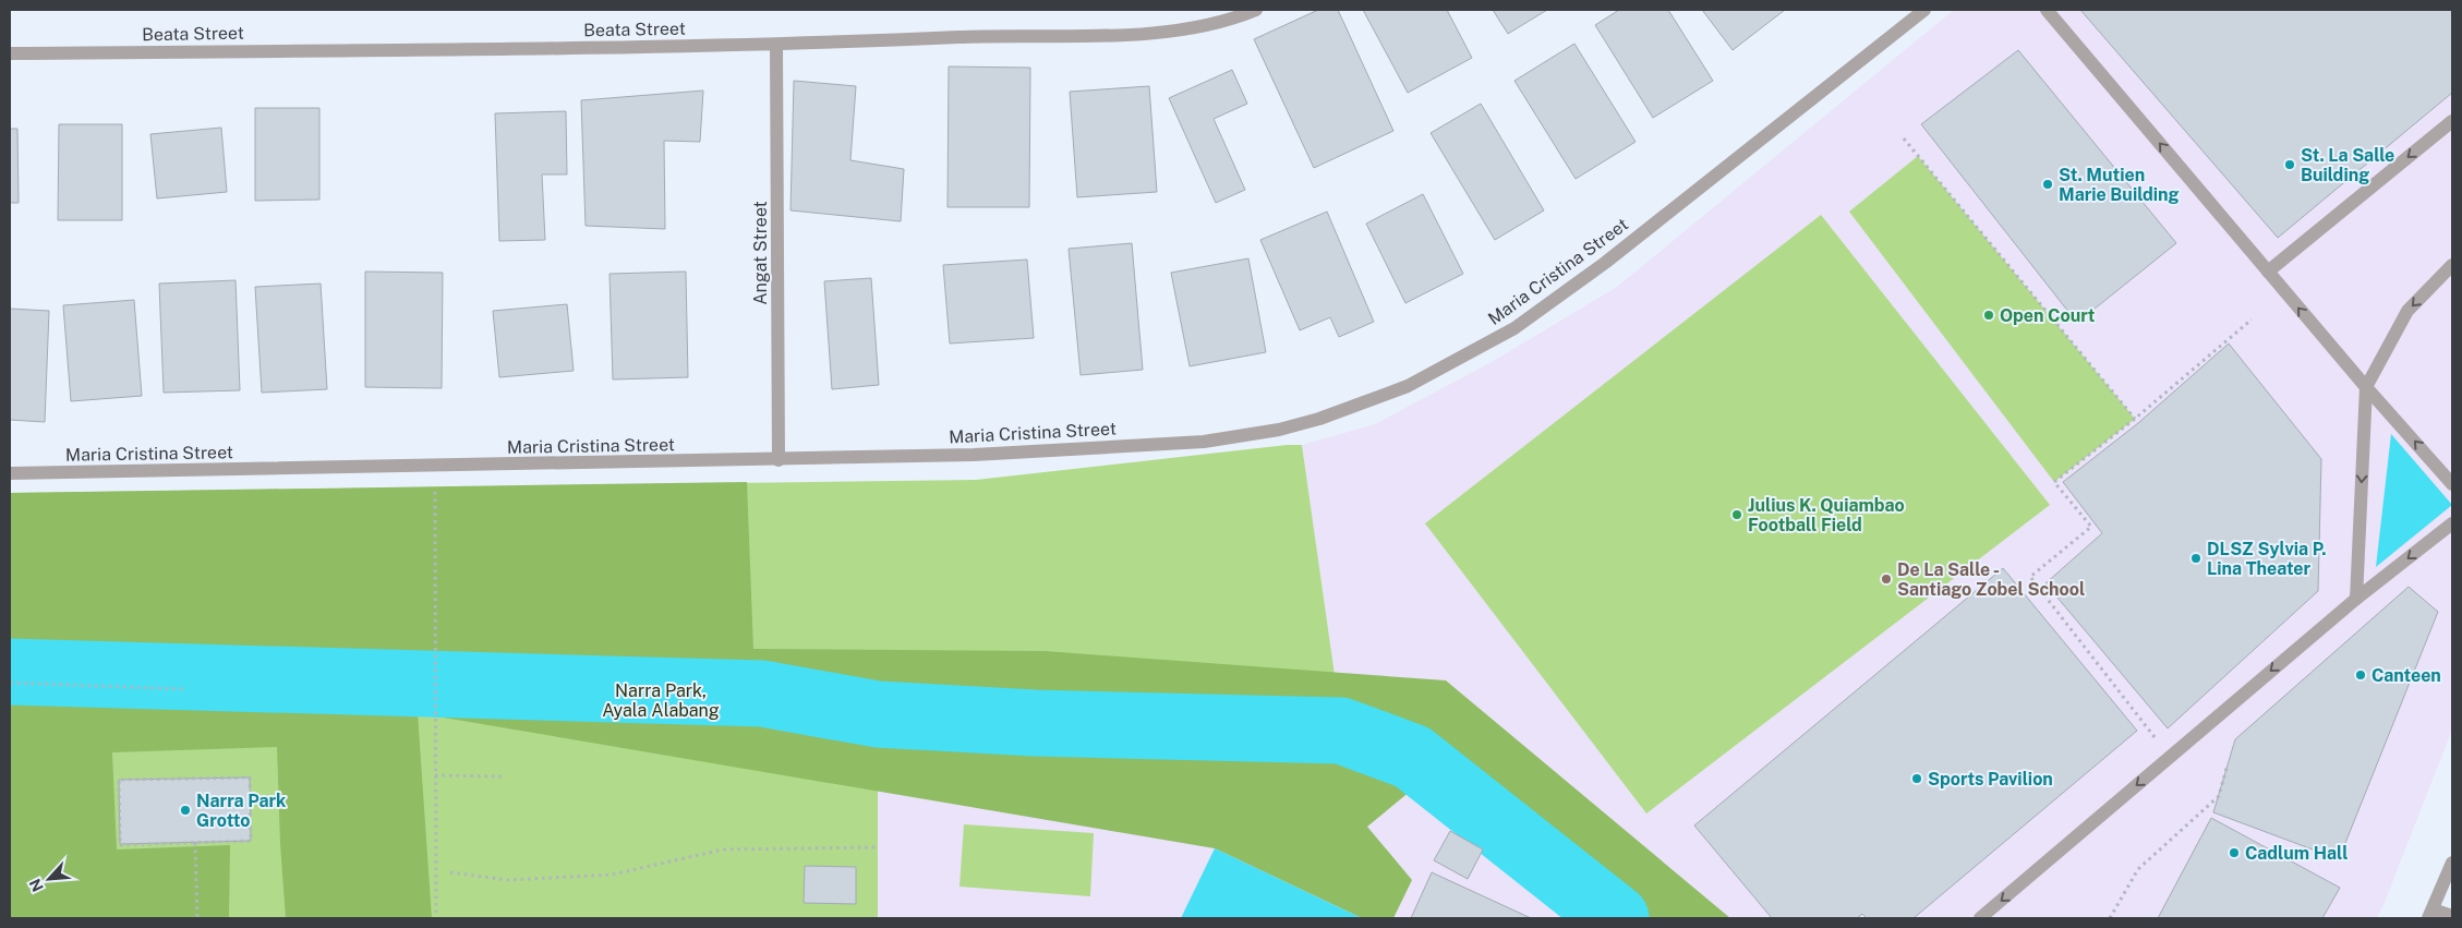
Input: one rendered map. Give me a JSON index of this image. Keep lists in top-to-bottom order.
{
  "streets": {
    "street": ["Beata Street", "Angat Street", "Maria Cristina Street"]
  },
  "crossings": [
    ["Beata Street", "Angat Street"],
    ["Angat Street", "Maria Cristina Street"]
  ],
  "parks": ["Narra Park, Ayala Alabang"],
  "places": [
    "St. La Salle Building",
    "St. Mutien Marie Building",
    "Open Court",
    "Julius K. Quiambao Football Field",
    "DLSZ Sylvia P. Lina Theater",
    "De La Salle - Santiago Zobel School",
    "Canteen",
    "Sports Pavilion",
    "Narra Park Grotto",
    "Cadlum Hall"
  ],
  "north": "bottom left"
}
